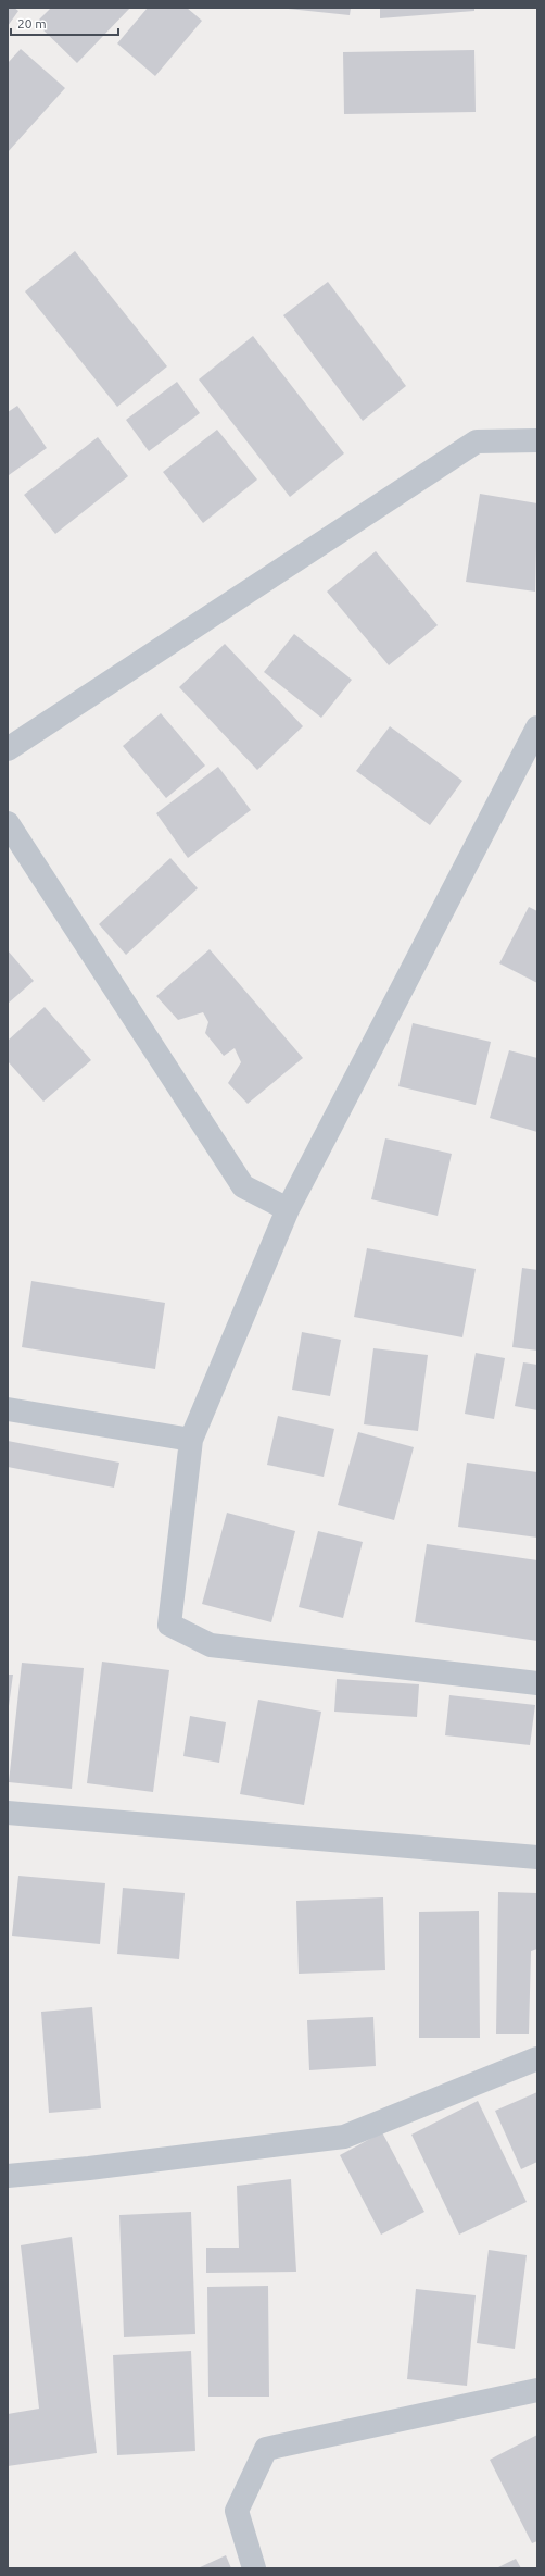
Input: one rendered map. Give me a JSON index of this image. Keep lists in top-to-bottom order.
{
  "scale_bar": "20 m"
}
